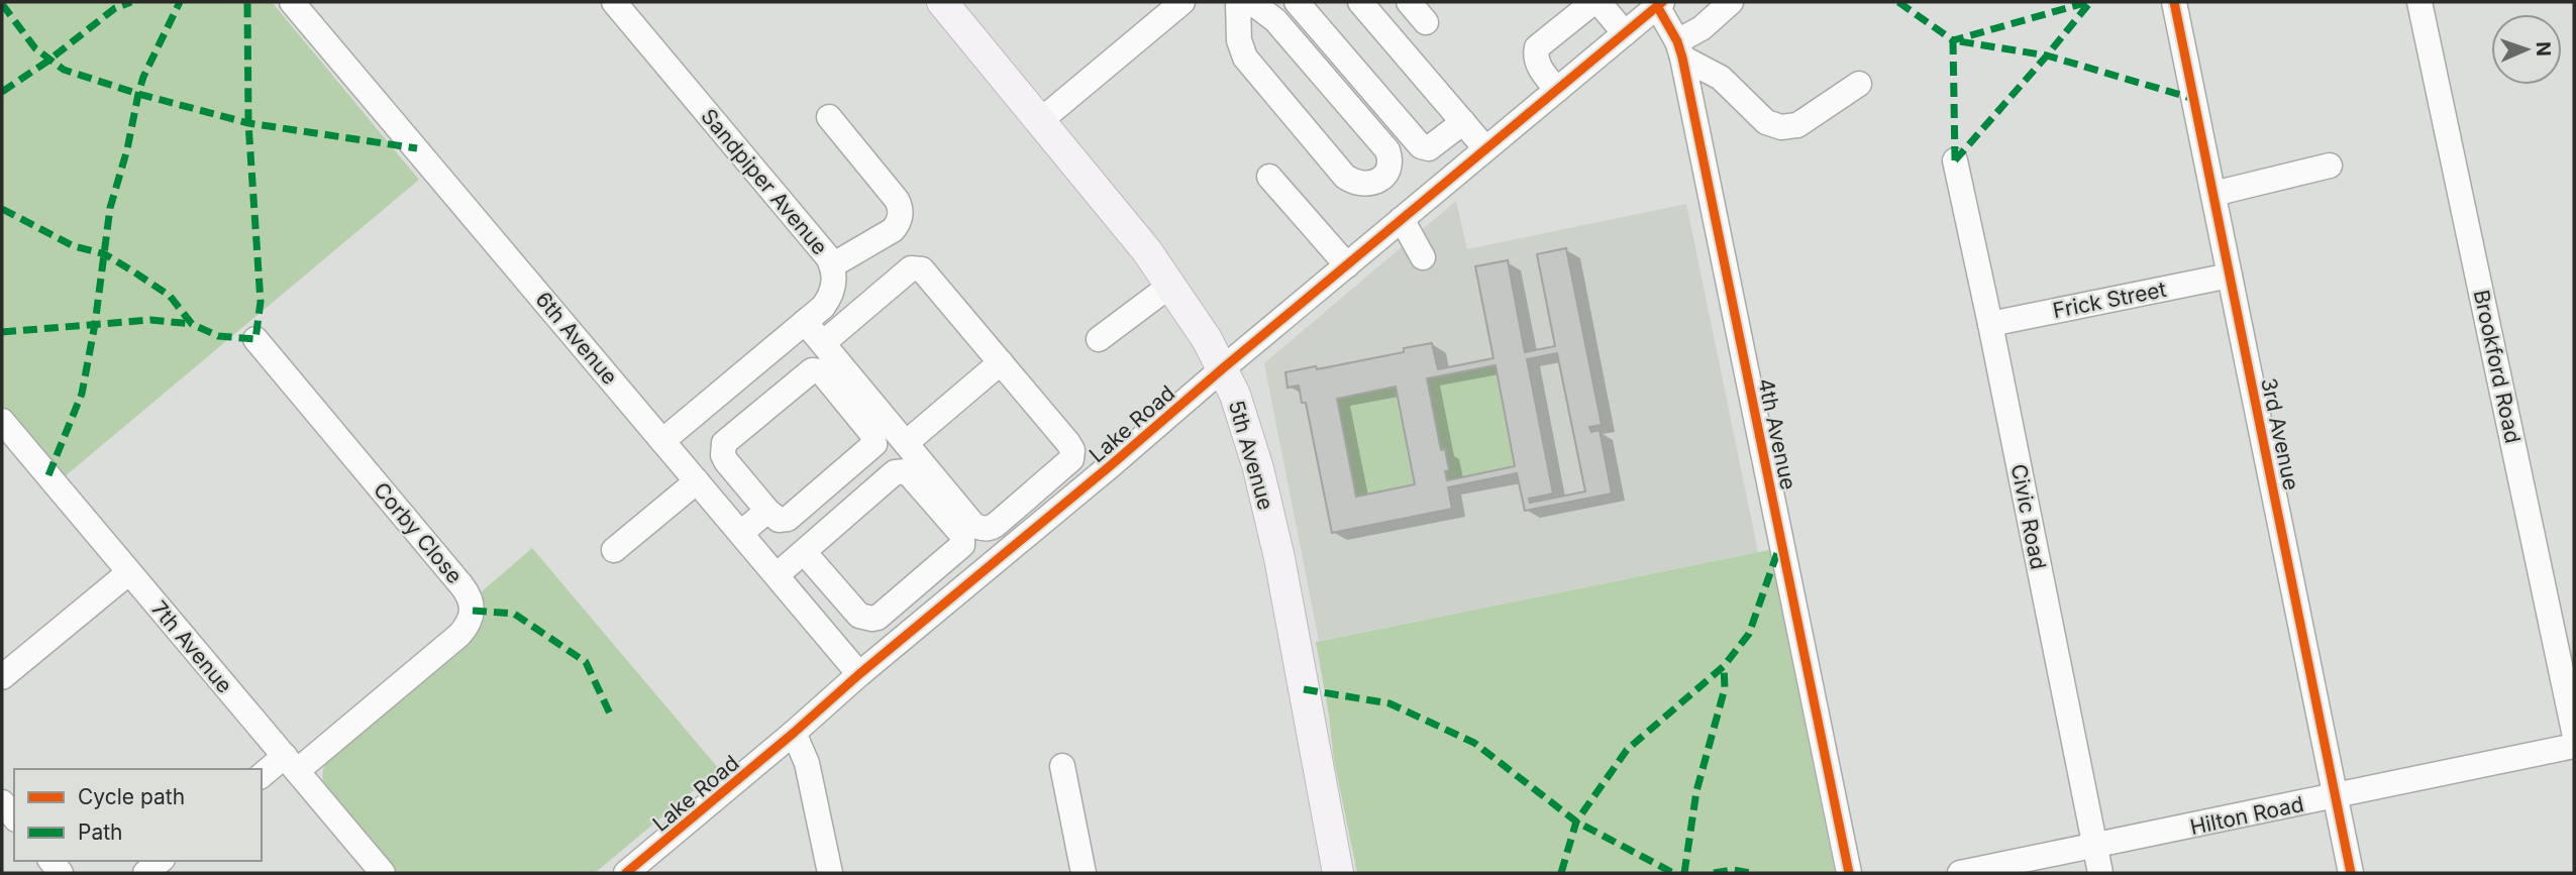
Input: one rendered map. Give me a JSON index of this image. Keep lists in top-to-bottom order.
{
  "streets": {
    "main road": ["5th Avenue"],
    "street": [
      "Sandpiper Avenue",
      "Frick Street",
      "6th Avenue",
      "Brookford Road",
      "Lake Road",
      "4th Avenue",
      "3rd Avenue",
      "Civic Road",
      "Corby Close",
      "7th Avenue",
      "Hilton Road"
    ]
  },
  "crossings": [
    ["Sandpiper Avenue", "6th Avenue"],
    ["Frick Street", "3rd Avenue"],
    ["Frick Street", "Civic Road"],
    ["6th Avenue", "Lake Road"],
    ["Lake Road", "4th Avenue"],
    ["Lake Road", "5th Avenue"],
    ["3rd Avenue", "Hilton Road"],
    ["Civic Road", "Hilton Road"],
    ["Corby Close", "7th Avenue"]
  ],
  "legend": ["Cycle path", "Path"],
  "north": "right"
}
